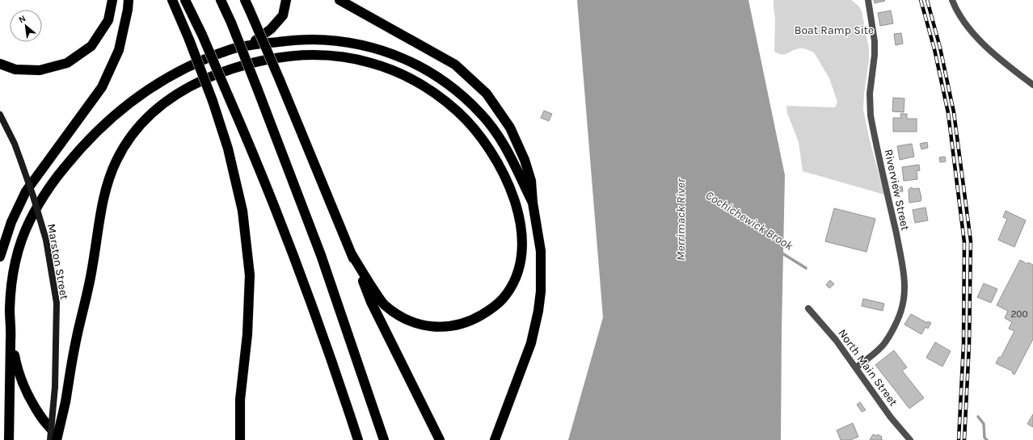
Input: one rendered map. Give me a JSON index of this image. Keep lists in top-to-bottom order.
{
  "streets": {
    "main road": ["Marston Street"],
    "street": ["Riverview Street", "North Main Street"]
  },
  "crossings": [
    ["Riverview Street", "North Main Street"]
  ],
  "water": ["Merrimack River", "Cochichewick Brook"],
  "parks": ["Boat Ramp Site"],
  "house_numbers": ["200"],
  "north": "top left"
}
